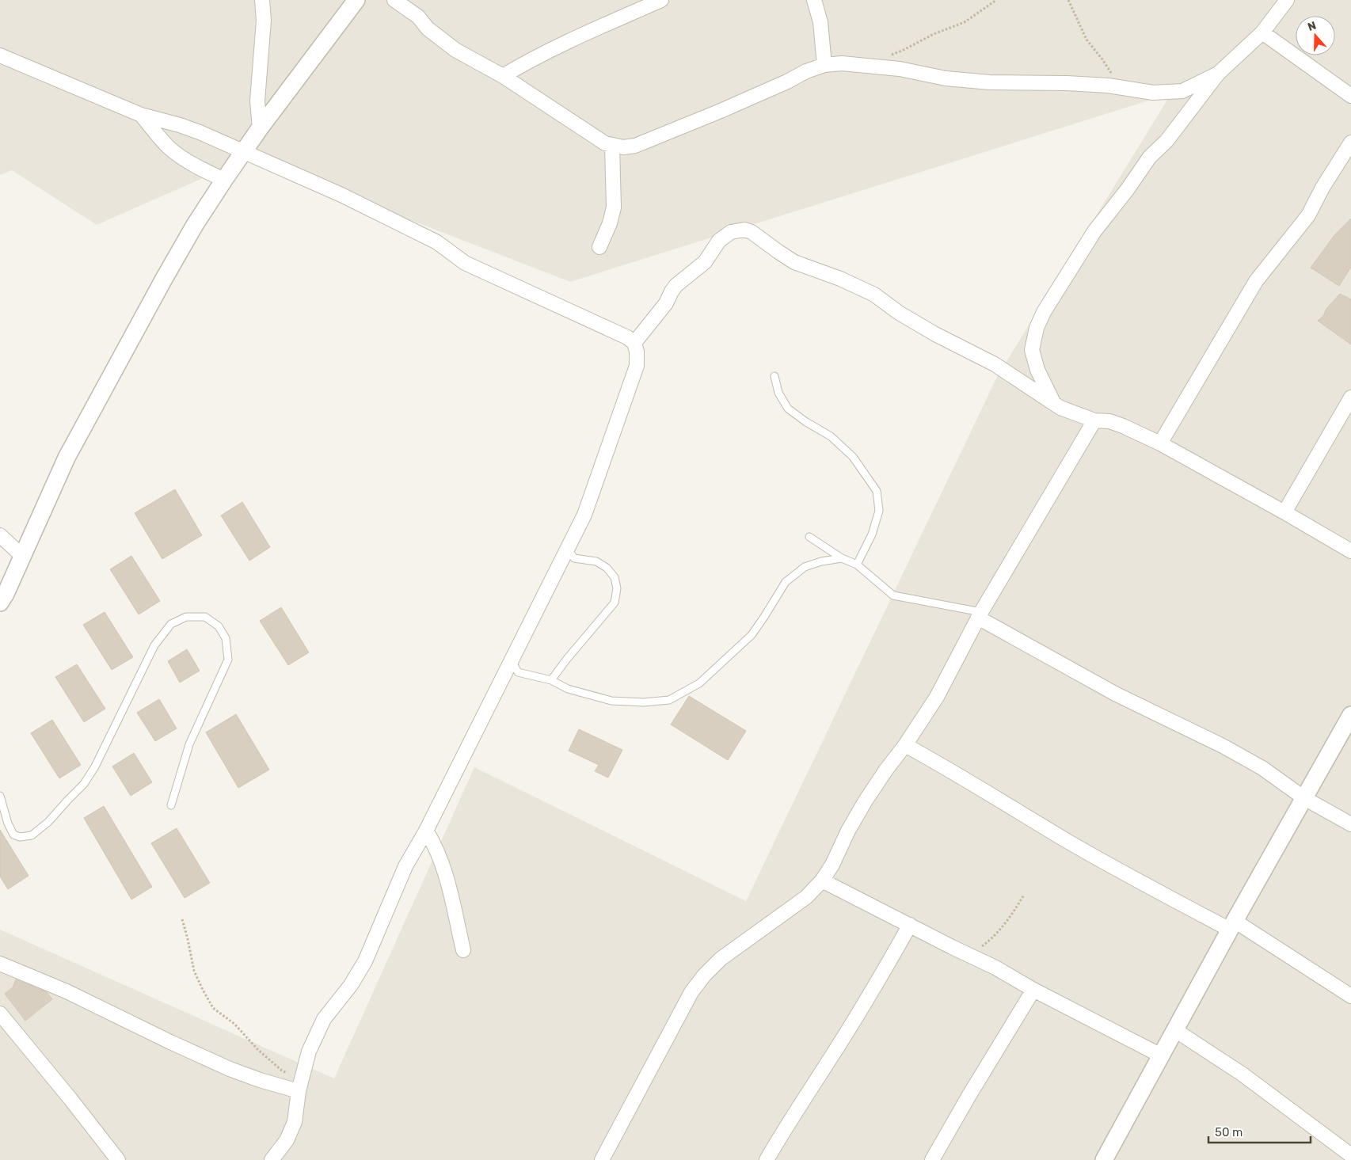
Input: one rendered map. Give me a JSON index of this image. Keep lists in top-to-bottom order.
{
  "scale_bar": "50 m",
  "north": "top"
}
